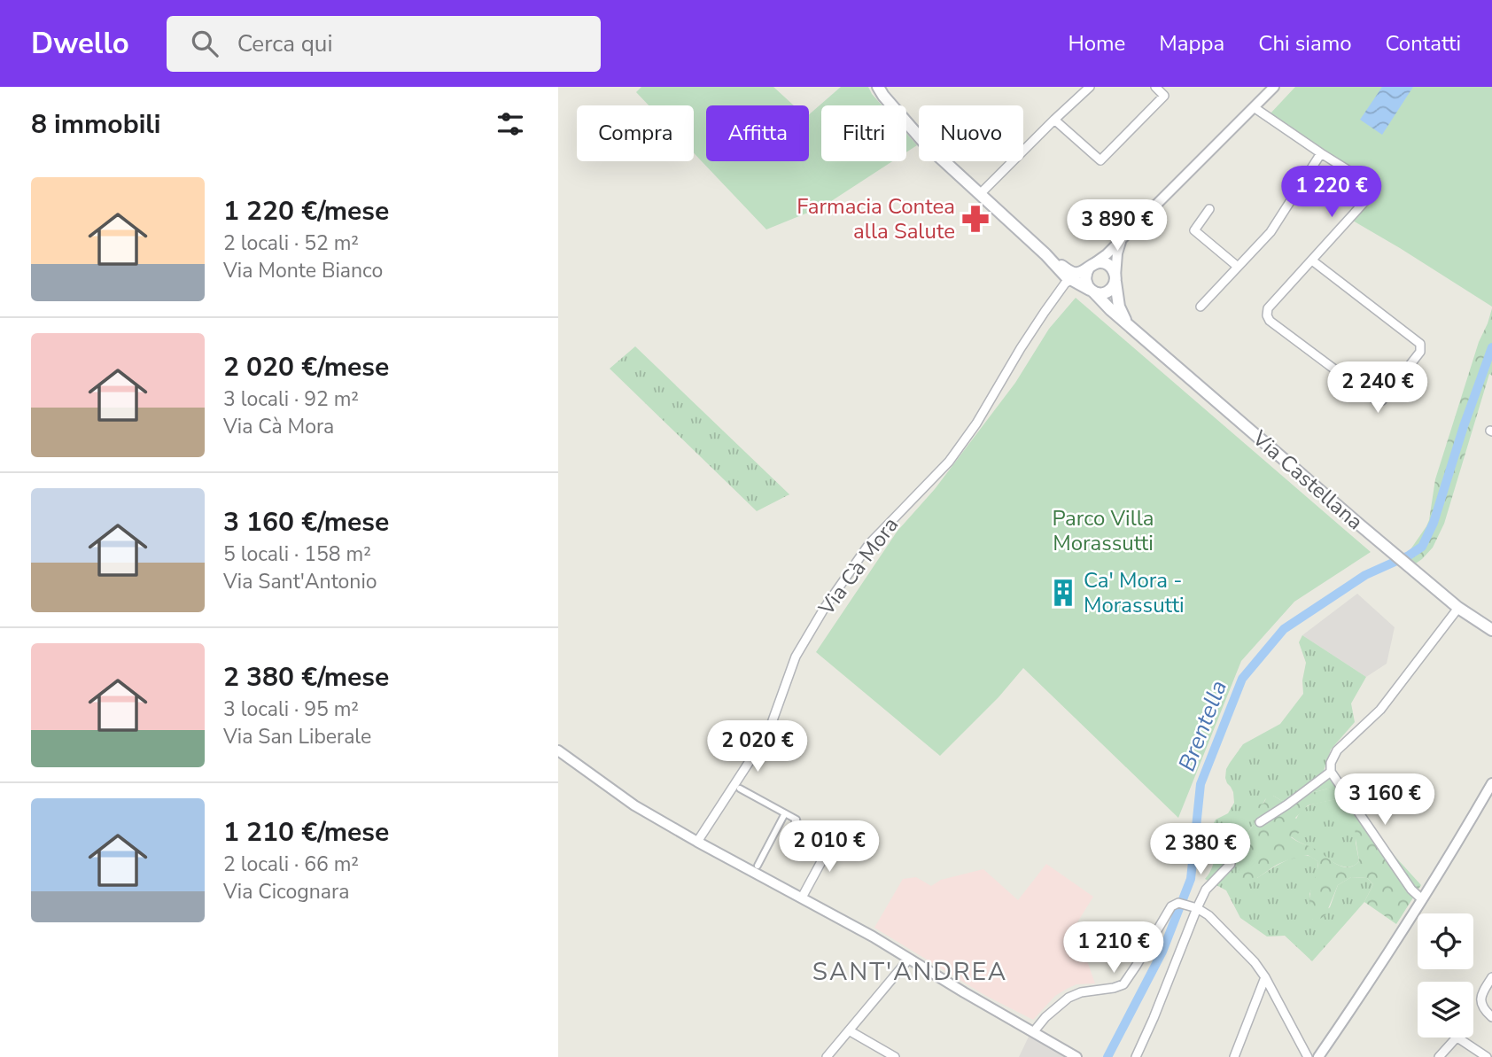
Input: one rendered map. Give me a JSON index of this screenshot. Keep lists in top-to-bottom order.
{
  "streets": {
    "main road": ["Via Castellana"],
    "street": ["Via Cà Mora"]
  },
  "crossings": [
    ["Via Castellana", "Via Cà Mora"]
  ],
  "districts": ["SANT'ANDREA"],
  "water": ["Brentella"],
  "parks": ["Parco Villa Morassutti"],
  "places": {
    "pharmacy": ["Farmacia Contea alla Salute"],
    "building": ["Ca' Mora - Morassutti"]
  },
  "page": {
    "header": "Dwello",
    "search": "Cerca qui",
    "nav": [
      "Home",
      "Mappa",
      "Chi siamo",
      "Contatti"
    ],
    "heading": "8 immobili",
    "chip": [
      "Compra",
      "Affitta",
      "Filtri",
      "Nuovo"
    ],
    "list": [
      {
        "name": "1 220 €/mese",
        "note": "2 locali · 52 m² · Via Monte Bianco"
      },
      {
        "name": "2 020 €/mese",
        "note": "3 locali · 92 m² · Via Cà Mora"
      },
      {
        "name": "3 160 €/mese",
        "note": "5 locali · 158 m² · Via Sant'Antonio"
      },
      {
        "name": "2 380 €/mese",
        "note": "3 locali · 95 m² · Via San Liberale"
      },
      {
        "name": "1 210 €/mese",
        "note": "2 locali · 66 m² · Via Cicognara"
      }
    ],
    "price": [
      "1 220 €",
      "3 890 €",
      "2 240 €",
      "2 020 €",
      "3 160 €",
      "2 010 €",
      "2 380 €",
      "1 210 €"
    ]
  }
}
